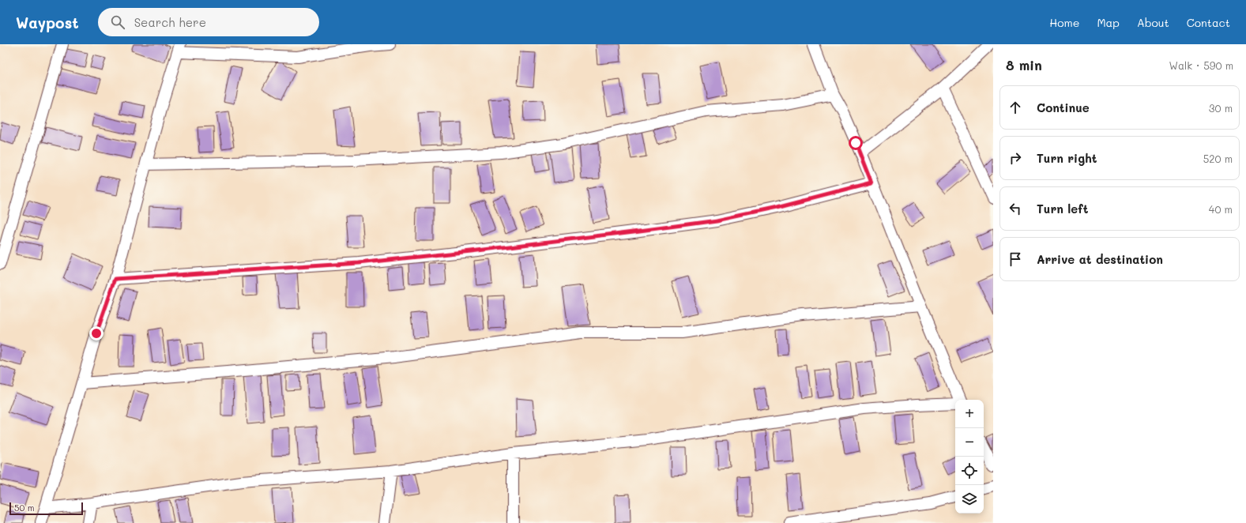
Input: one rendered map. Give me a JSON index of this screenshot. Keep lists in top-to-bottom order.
{
  "scale_bar": "50 m",
  "page": {
    "header": "Waypost",
    "search": "Search here",
    "nav": [
      "Home",
      "Map",
      "About",
      "Contact"
    ],
    "heading": ["8 min", "Walk · 590 m"],
    "list": [
      ["Continue", "30 m"],
      ["Turn right", "520 m"],
      ["Turn left", "40 m"],
      "Arrive at destination"
    ],
    "map_buttons": ["+", "−"],
    "scale": "50 m"
  }
}
